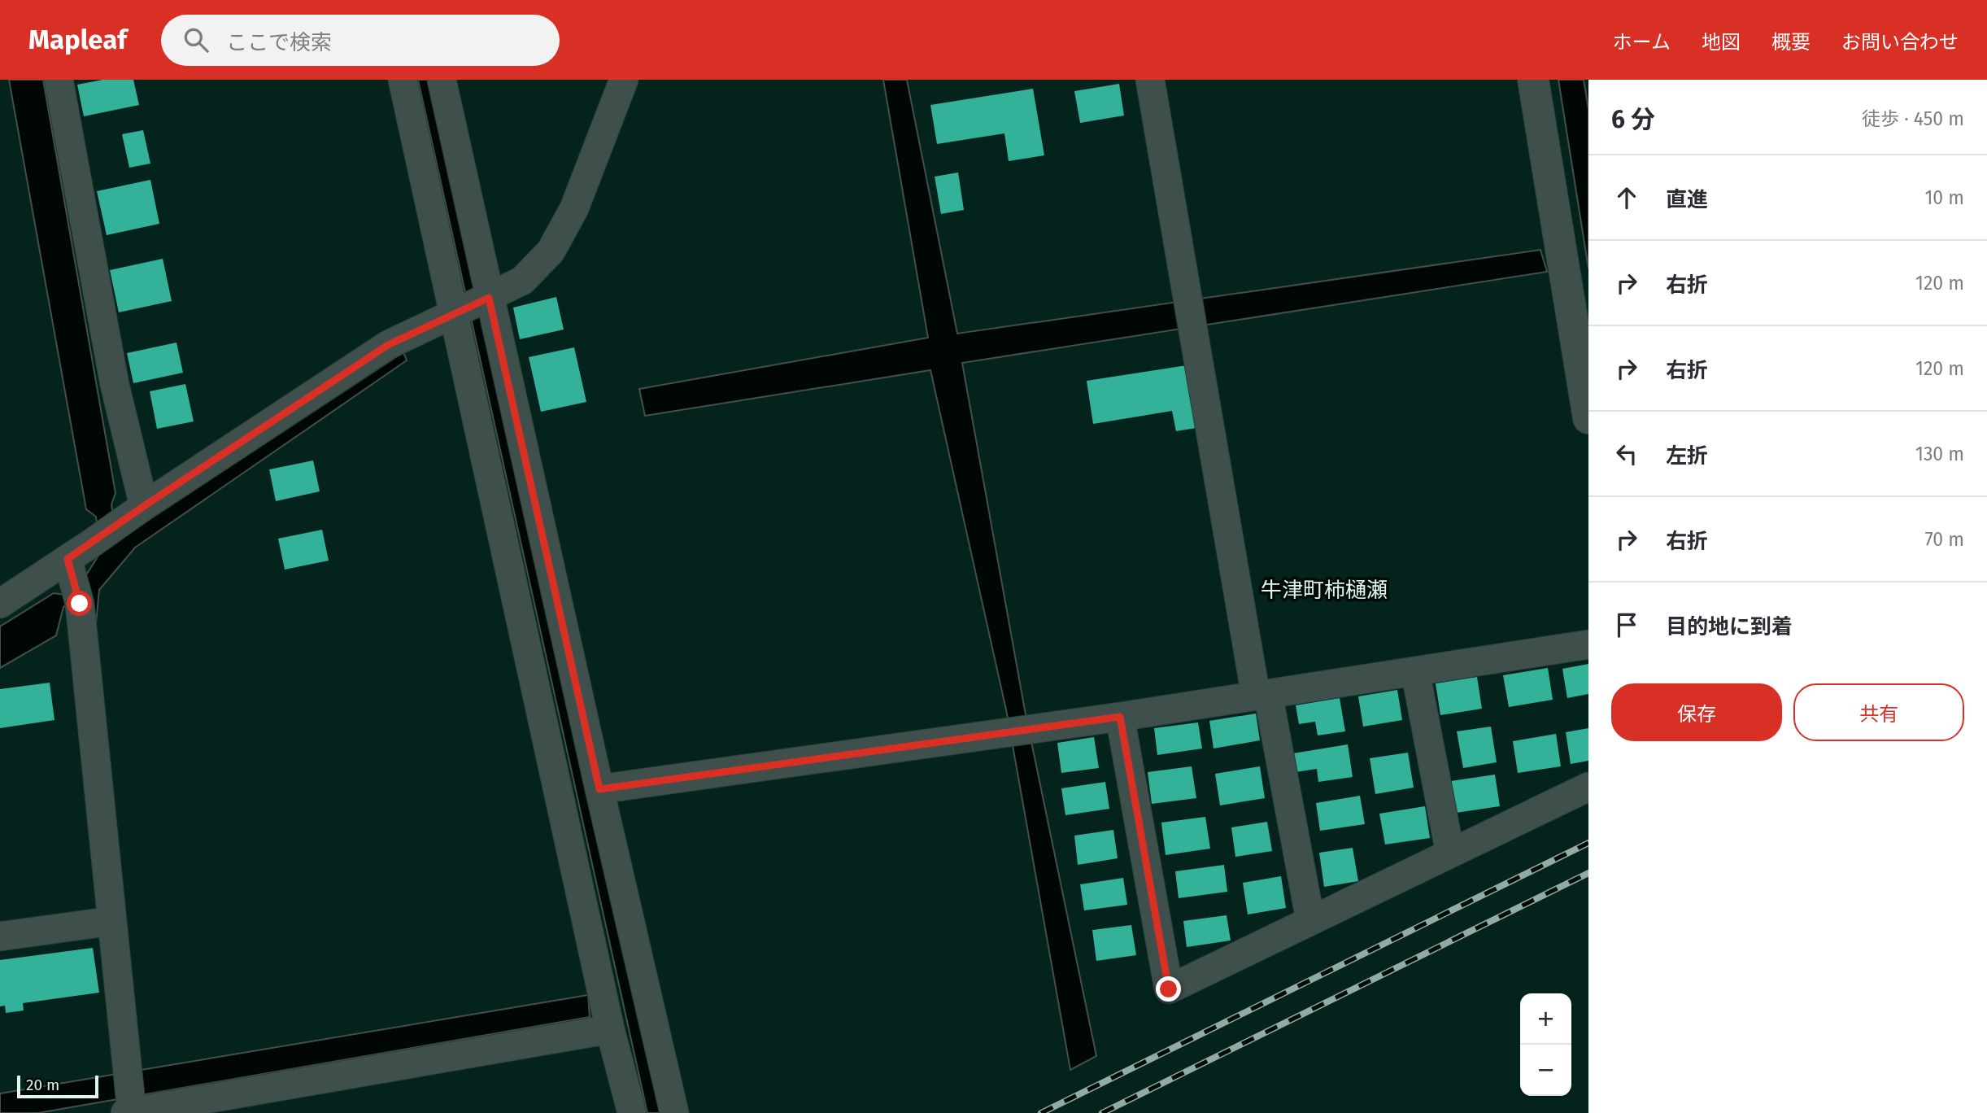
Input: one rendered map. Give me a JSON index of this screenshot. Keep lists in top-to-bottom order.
{
  "districts": ["牛津町柿樋瀬"],
  "scale_bar": "20 m",
  "page": {
    "header": "Mapleaf",
    "search": "ここで検索",
    "nav": [
      "ホーム",
      "地図",
      "概要",
      "お問い合わせ"
    ],
    "heading": ["6 分", "徒歩 · 450 m"],
    "list": [
      ["直進", "10 m"],
      ["右折", "120 m"],
      ["右折", "120 m"],
      ["左折", "130 m"],
      ["右折", "70 m"],
      "目的地に到着"
    ],
    "buttons": ["保存", "共有"],
    "map_buttons": ["+", "−"],
    "scale": "20 m"
  }
}
